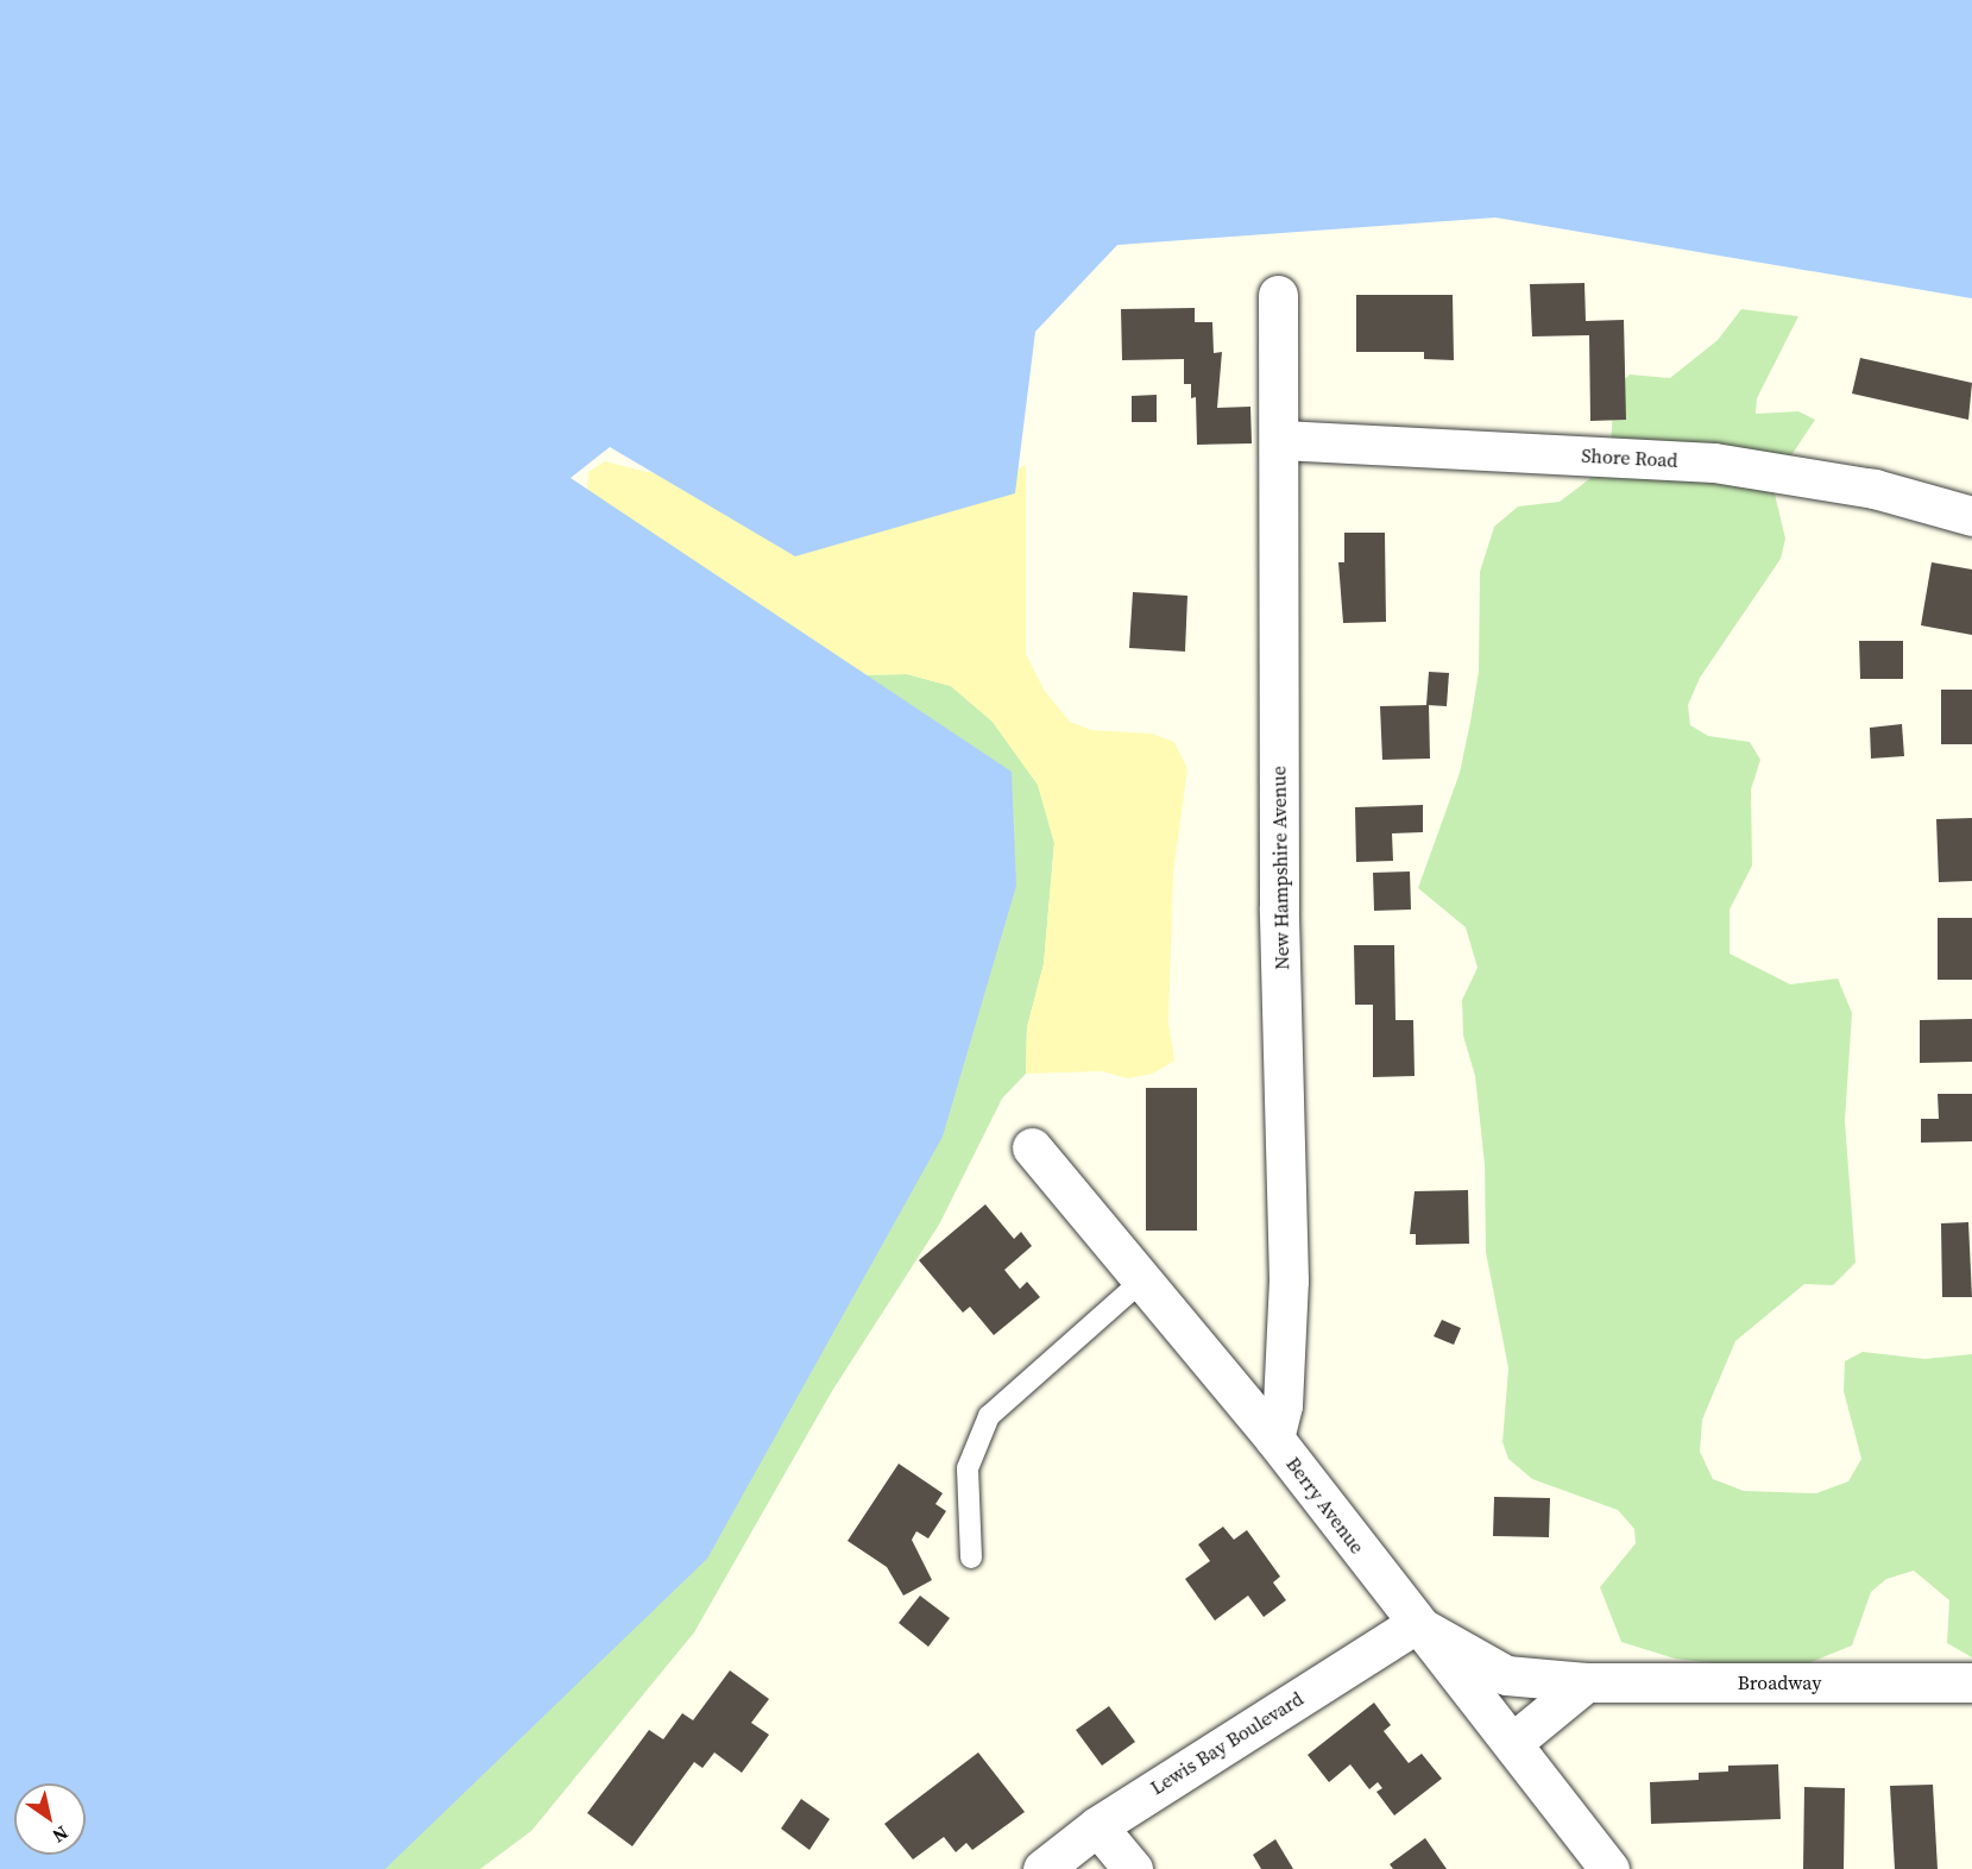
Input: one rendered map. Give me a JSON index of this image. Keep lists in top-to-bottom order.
{
  "streets": {
    "street": [
      "Shore Road",
      "New Hampshire Avenue",
      "Berry Avenue",
      "Broadway",
      "Lewis Bay Boulevard"
    ]
  },
  "crossings": [
    ["Shore Road", "New Hampshire Avenue"],
    ["New Hampshire Avenue", "Berry Avenue"],
    ["Berry Avenue", "Broadway"],
    ["Berry Avenue", "Lewis Bay Boulevard"],
    ["Broadway", "Lewis Bay Boulevard"]
  ],
  "north": "bottom right"
}
